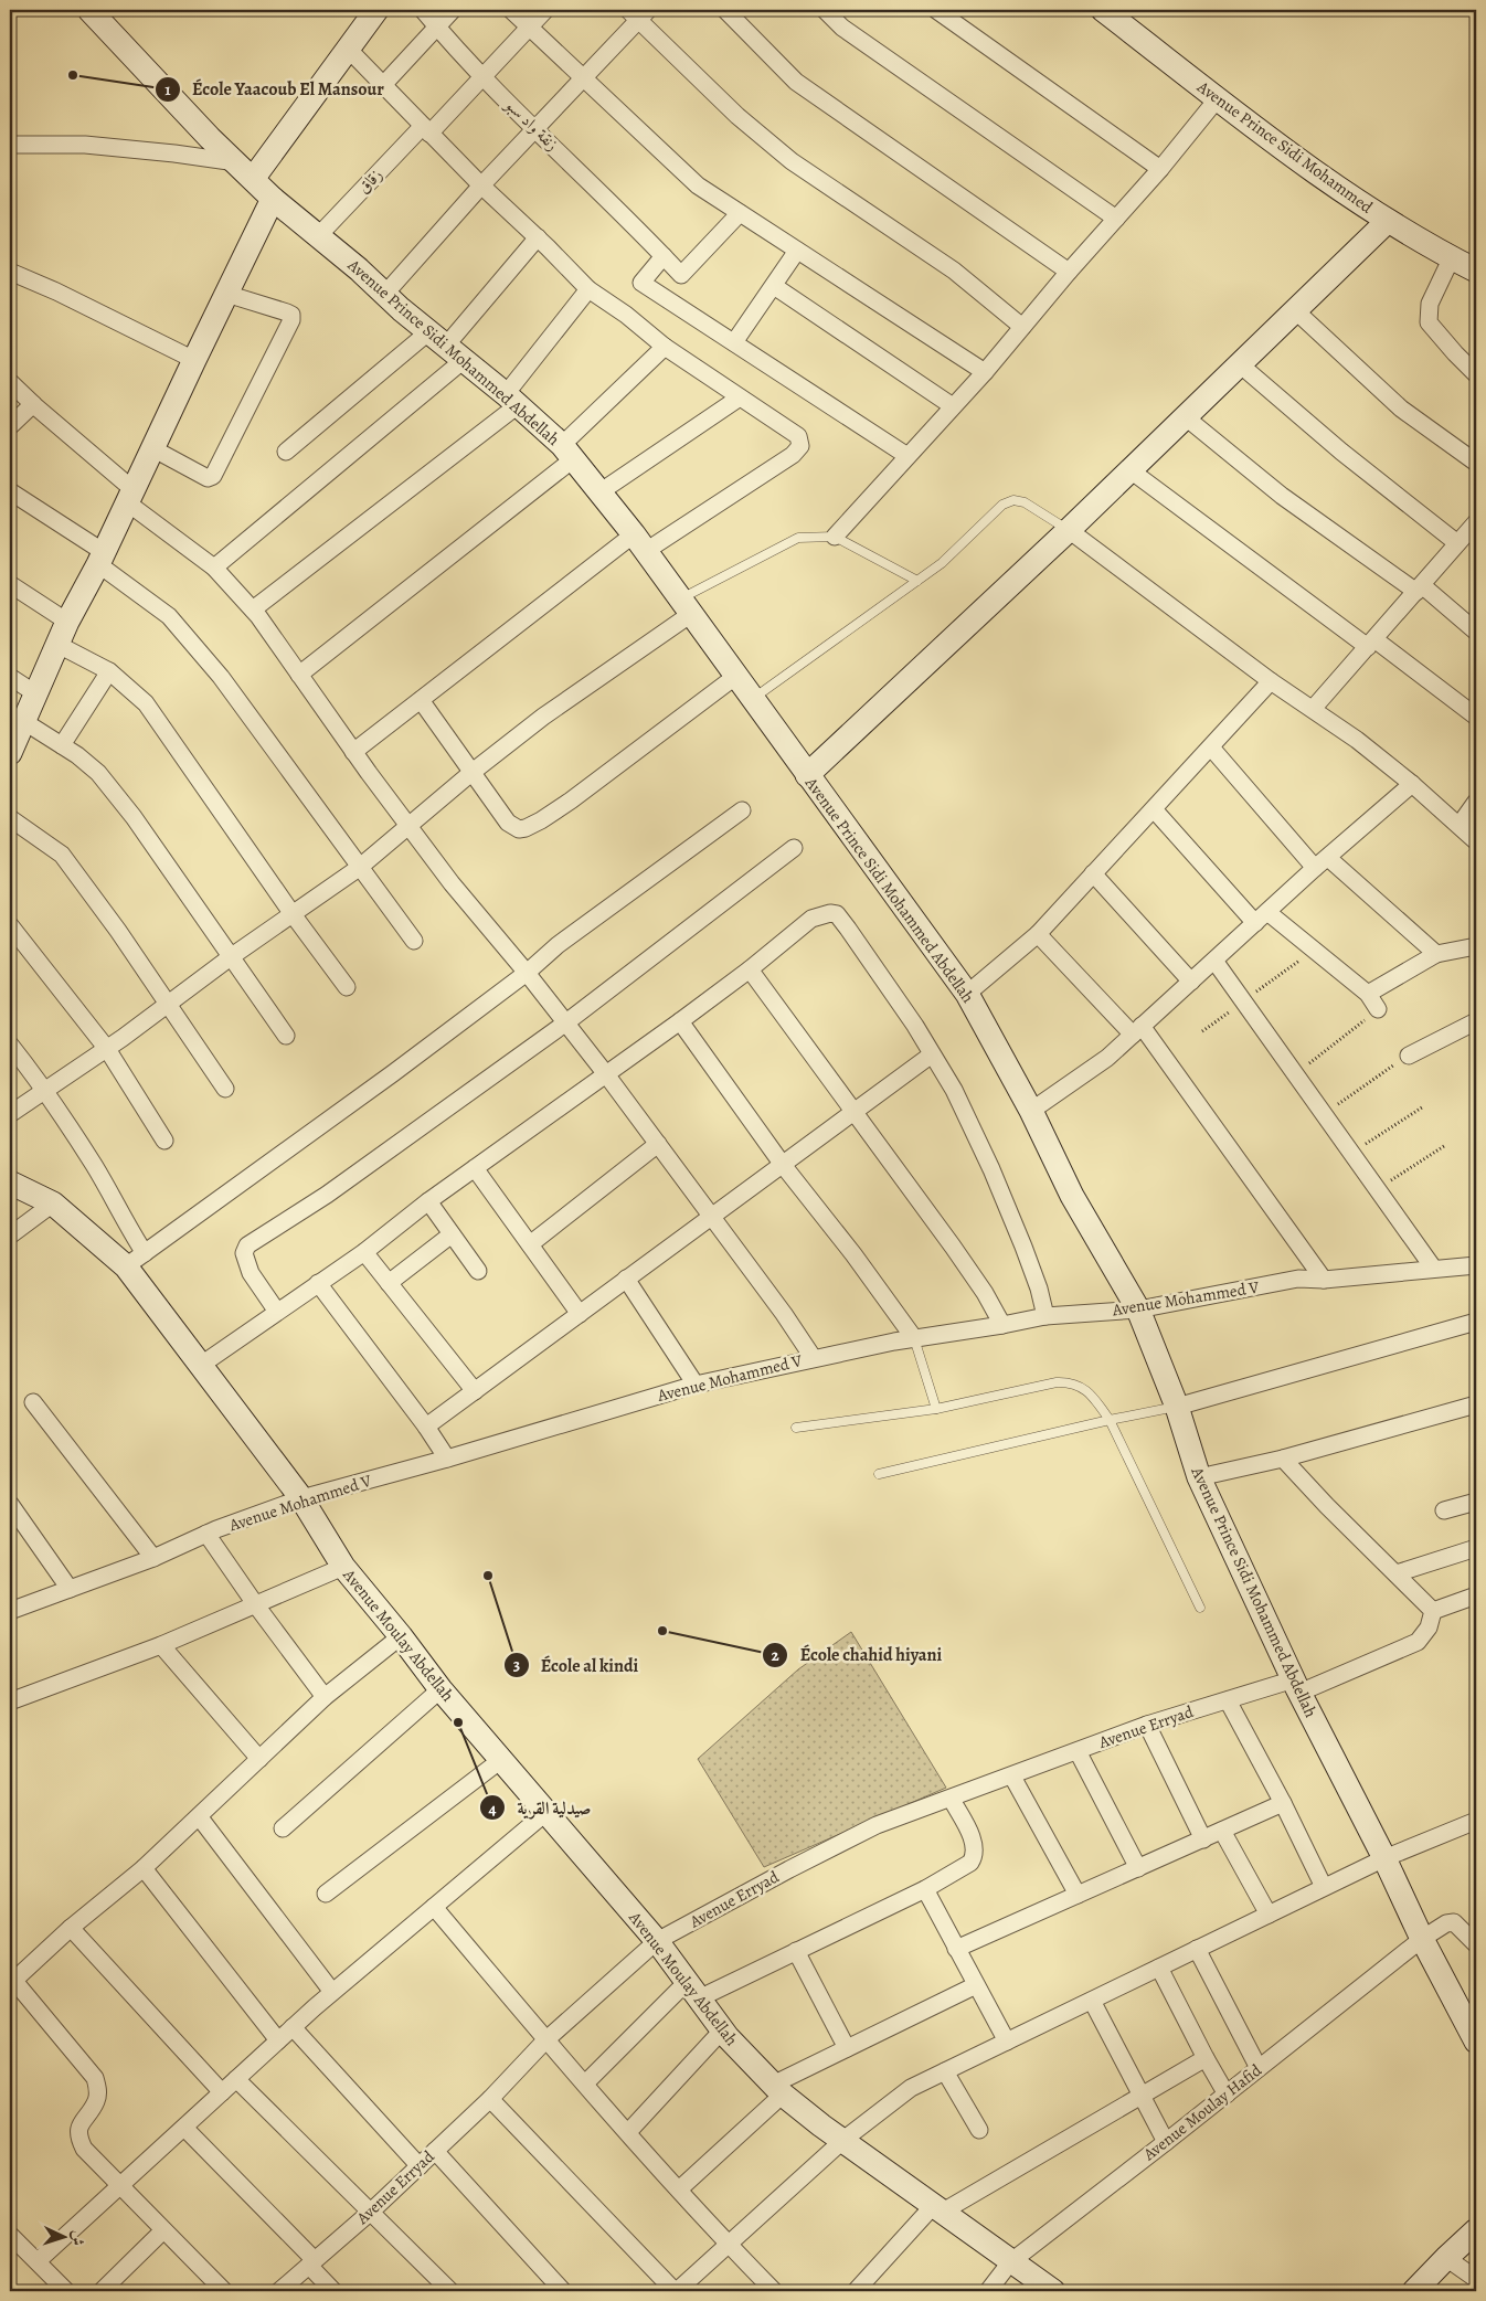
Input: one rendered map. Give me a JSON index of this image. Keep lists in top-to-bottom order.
{
  "streets": {
    "street": [
      "زنقة واد سبو",
      "Avenue Prince Sidi Mohammed",
      "زقاق",
      "Avenue Prince Sidi Mohammed Abdellah",
      "Avenue Mohammed V",
      "Avenue Moulay Abdellah",
      "Avenue Erryad",
      "Avenue Moulay Hafid"
    ]
  },
  "crossings": [
    ["زنقة واد سبو", "زقاق"],
    ["زقاق", "Avenue Prince Sidi Mohammed Abdellah"],
    ["Avenue Prince Sidi Mohammed Abdellah", "Avenue Mohammed V"],
    ["Avenue Prince Sidi Mohammed Abdellah", "Avenue Erryad"],
    ["Avenue Prince Sidi Mohammed Abdellah", "Avenue Moulay Hafid"],
    ["Avenue Mohammed V", "Avenue Moulay Abdellah"],
    ["Avenue Moulay Abdellah", "Avenue Erryad"],
    ["Avenue Moulay Abdellah", "Avenue Moulay Hafid"]
  ],
  "places": [
    "École Yaacoub El Mansour",
    "École al kindi",
    "École chahid hiyani",
    "صيدلية القرية"
  ],
  "north": "right"
}
